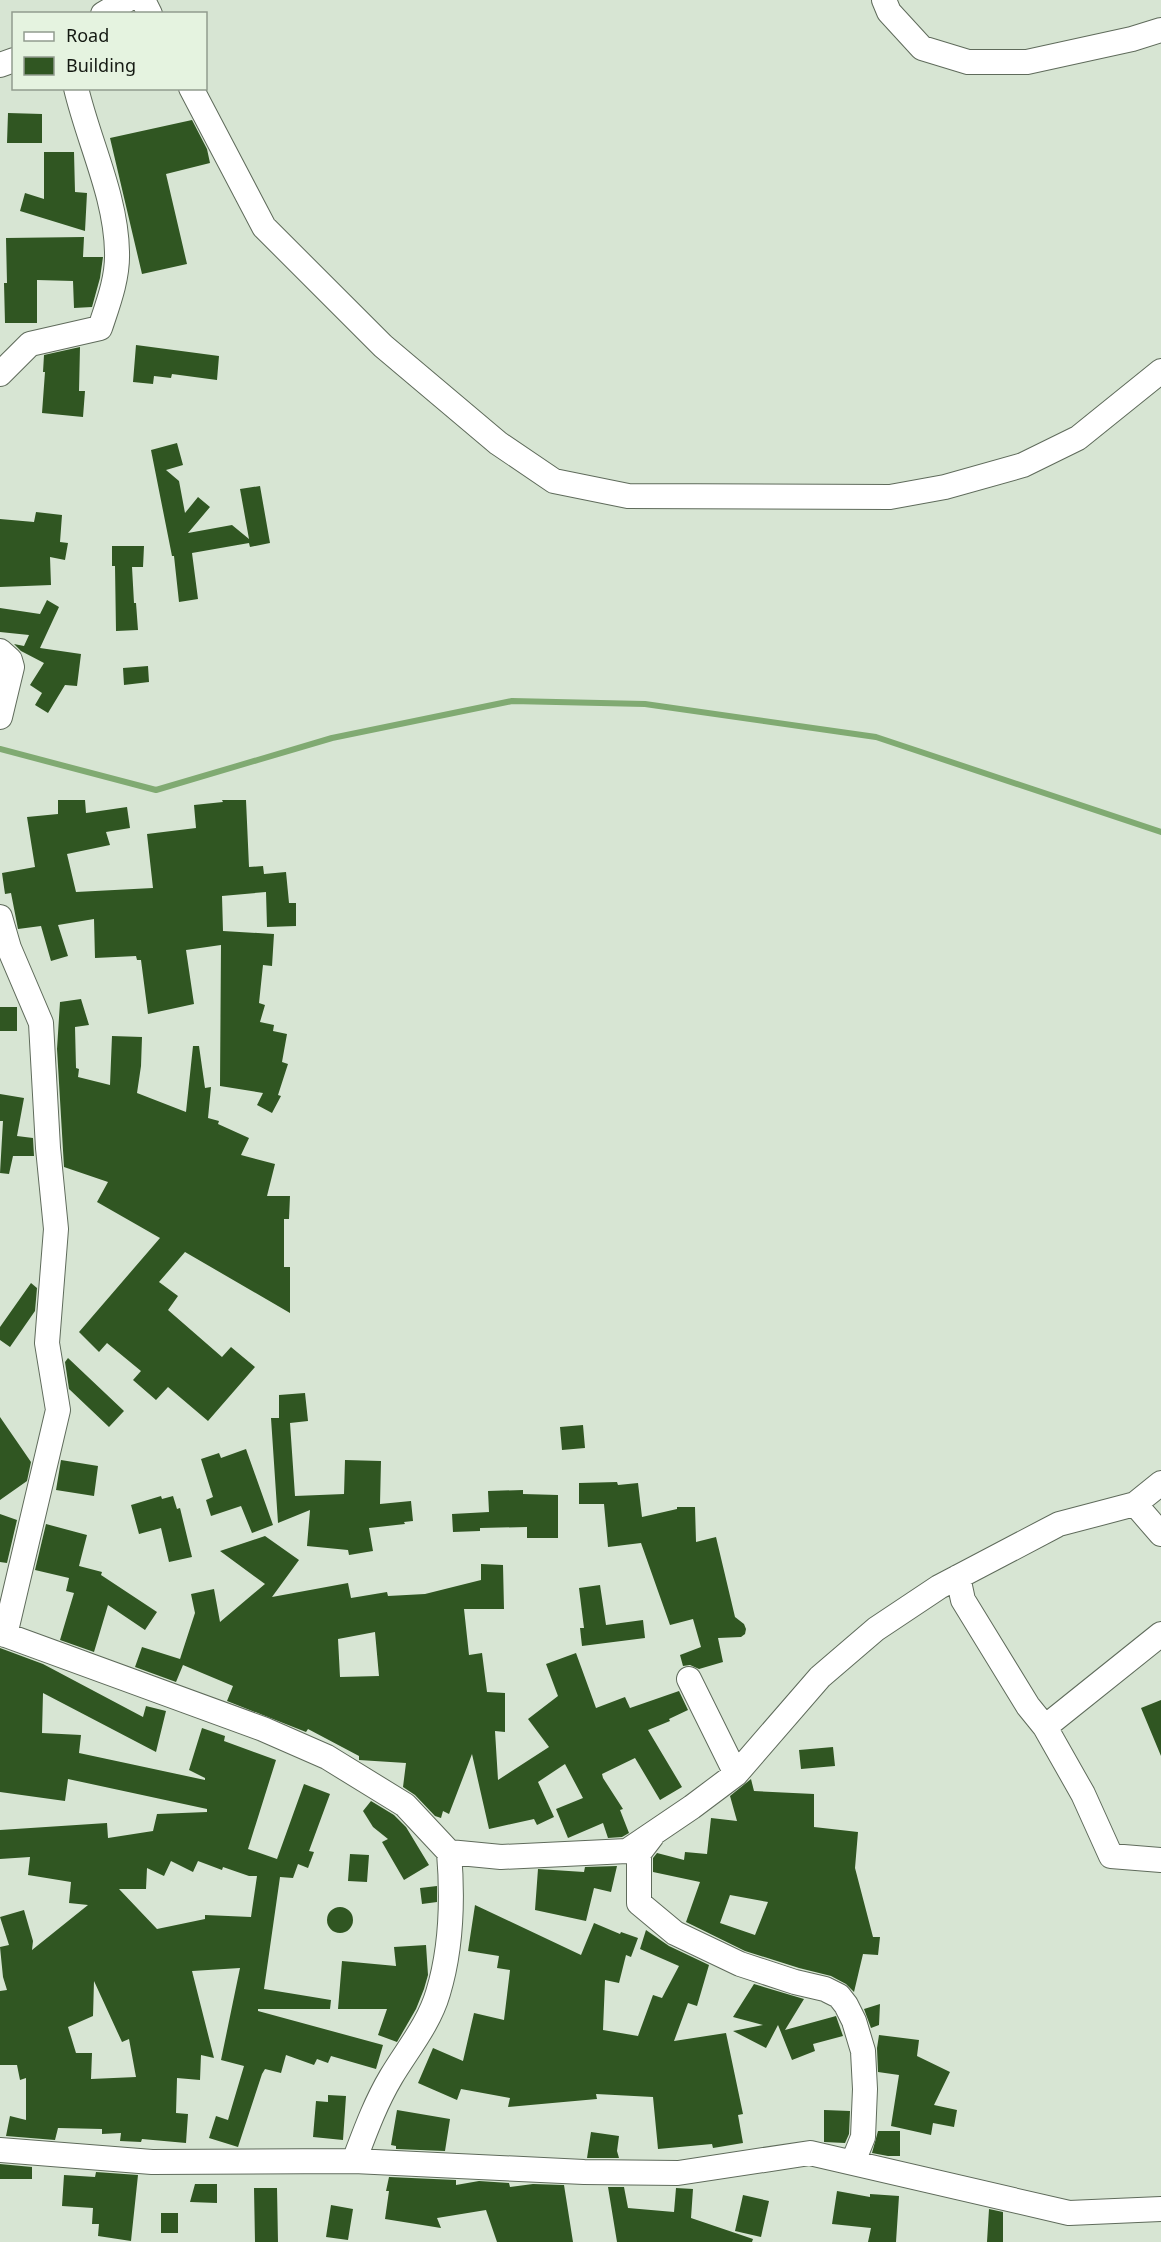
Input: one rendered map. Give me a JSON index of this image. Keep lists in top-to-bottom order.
{
  "legend": ["Road", "Building"]
}
